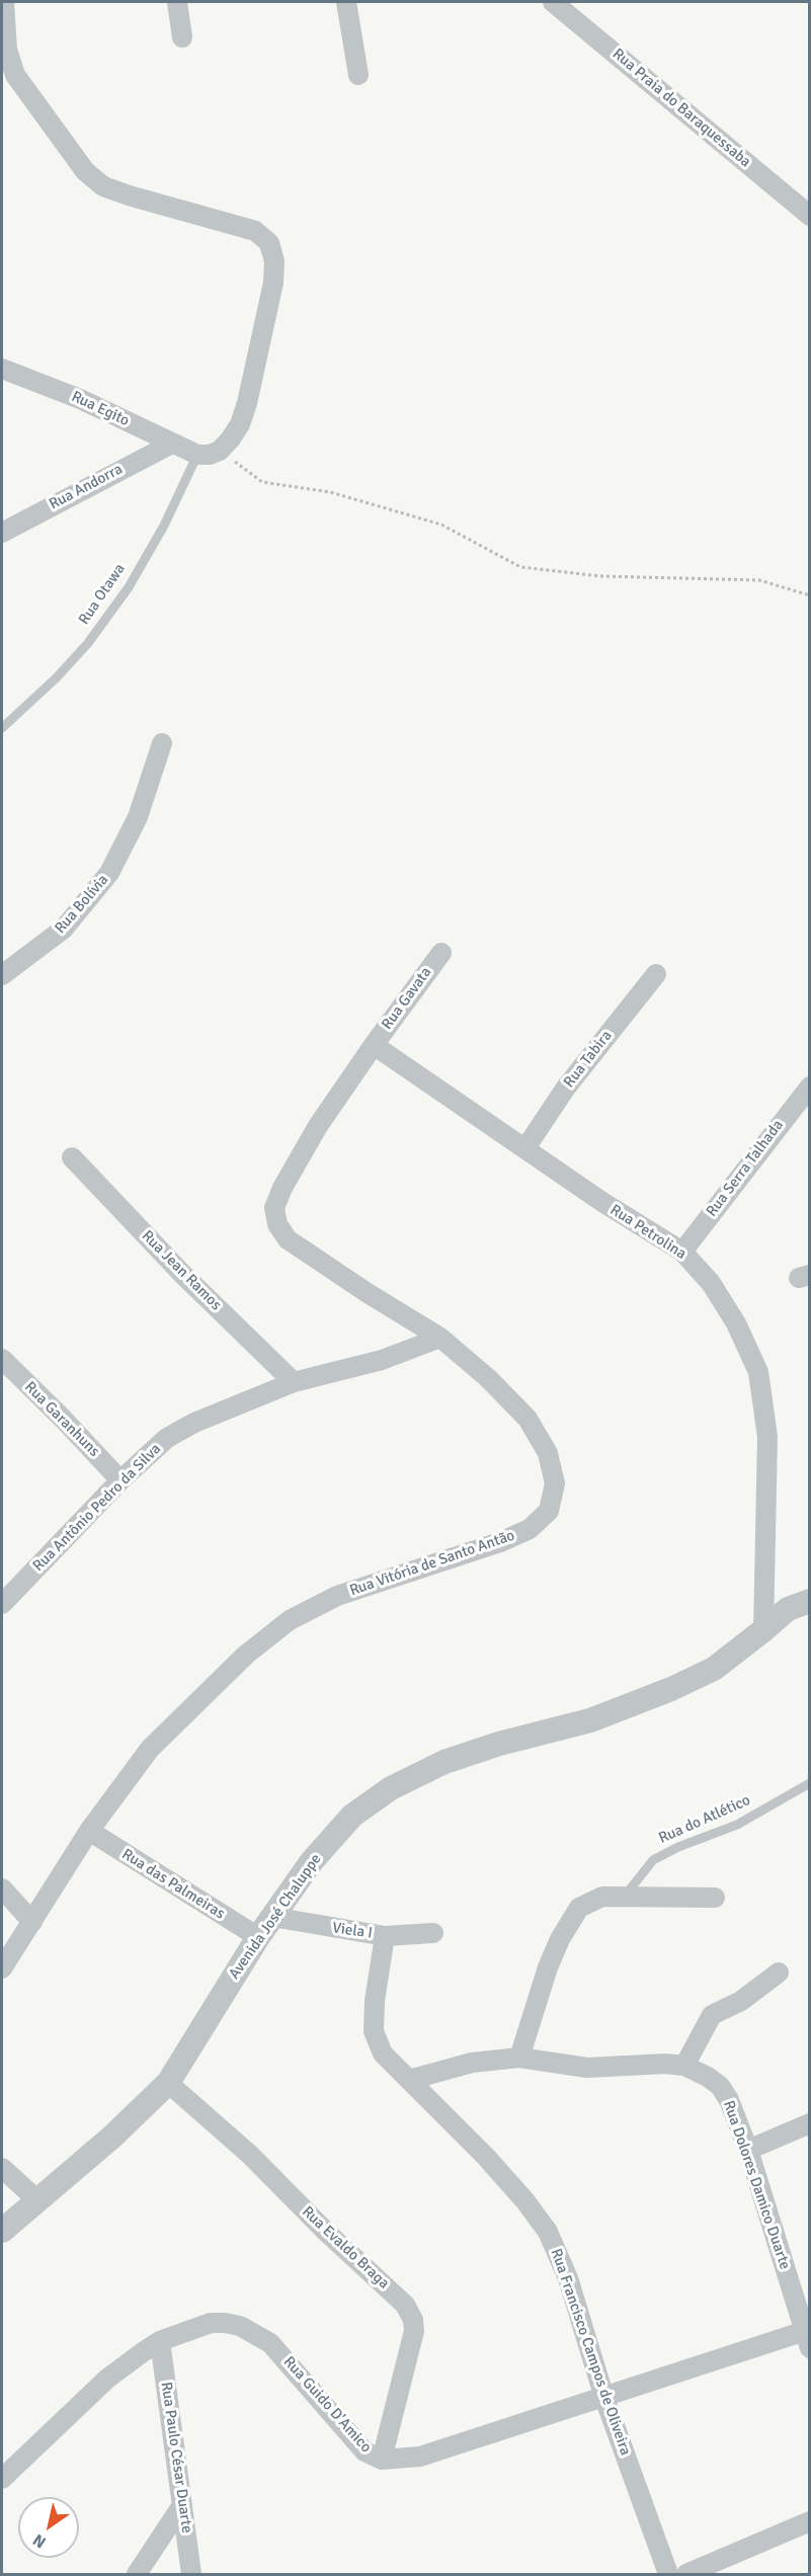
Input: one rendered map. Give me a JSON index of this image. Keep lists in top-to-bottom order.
{
  "streets": {
    "street": [
      "Rua Praia do Baraquessaba",
      "Rua Egito",
      "Rua Andorra",
      "Rua Bolívia",
      "Rua Gavata",
      "Rua Tabira",
      "Rua Serra Talhada",
      "Rua Petrolina",
      "Rua Jean Ramos",
      "Rua Garanhuns",
      "Rua Antônio Pedro da Silva",
      "Rua Vitória de Santo Antão",
      "Rua das Palmeiras",
      "Avenida José Chaluppe",
      "Viela I",
      "Rua Dolores Damico Duarte",
      "Rua Evaldo Braga",
      "Rua Francisco Campos de Oliveira",
      "Rua Guido D'Amico",
      "Rua Paulo César Duarte"
    ],
    "lane": ["Rua Otawa", "Rua do Atlético"]
  },
  "crossings": [
    ["Rua Egito", "Rua Andorra"],
    ["Rua Egito", "Rua Otawa"],
    ["Rua Gavata", "Rua Petrolina"],
    ["Rua Gavata", "Rua Vitória de Santo Antão"],
    ["Rua Tabira", "Rua Petrolina"],
    ["Rua Serra Talhada", "Rua Petrolina"],
    ["Rua Petrolina", "Rua Vitória de Santo Antão"],
    ["Rua Petrolina", "Avenida José Chaluppe"],
    ["Rua Jean Ramos", "Rua Antônio Pedro da Silva"],
    ["Rua Garanhuns", "Rua Antônio Pedro da Silva"],
    ["Rua Antônio Pedro da Silva", "Rua Vitória de Santo Antão"],
    ["Rua Vitória de Santo Antão", "Rua das Palmeiras"],
    ["Rua das Palmeiras", "Avenida José Chaluppe"],
    ["Avenida José Chaluppe", "Viela I"],
    ["Avenida José Chaluppe", "Rua Evaldo Braga"],
    ["Viela I", "Rua Francisco Campos de Oliveira"],
    ["Rua Dolores Damico Duarte", "Rua Francisco Campos de Oliveira"],
    ["Rua Dolores Damico Duarte", "Rua Guido D'Amico"],
    ["Rua Evaldo Braga", "Rua Guido D'Amico"],
    ["Rua Francisco Campos de Oliveira", "Rua Guido D'Amico"],
    ["Rua Guido D'Amico", "Rua Paulo César Duarte"]
  ],
  "north": "bottom left"
}
